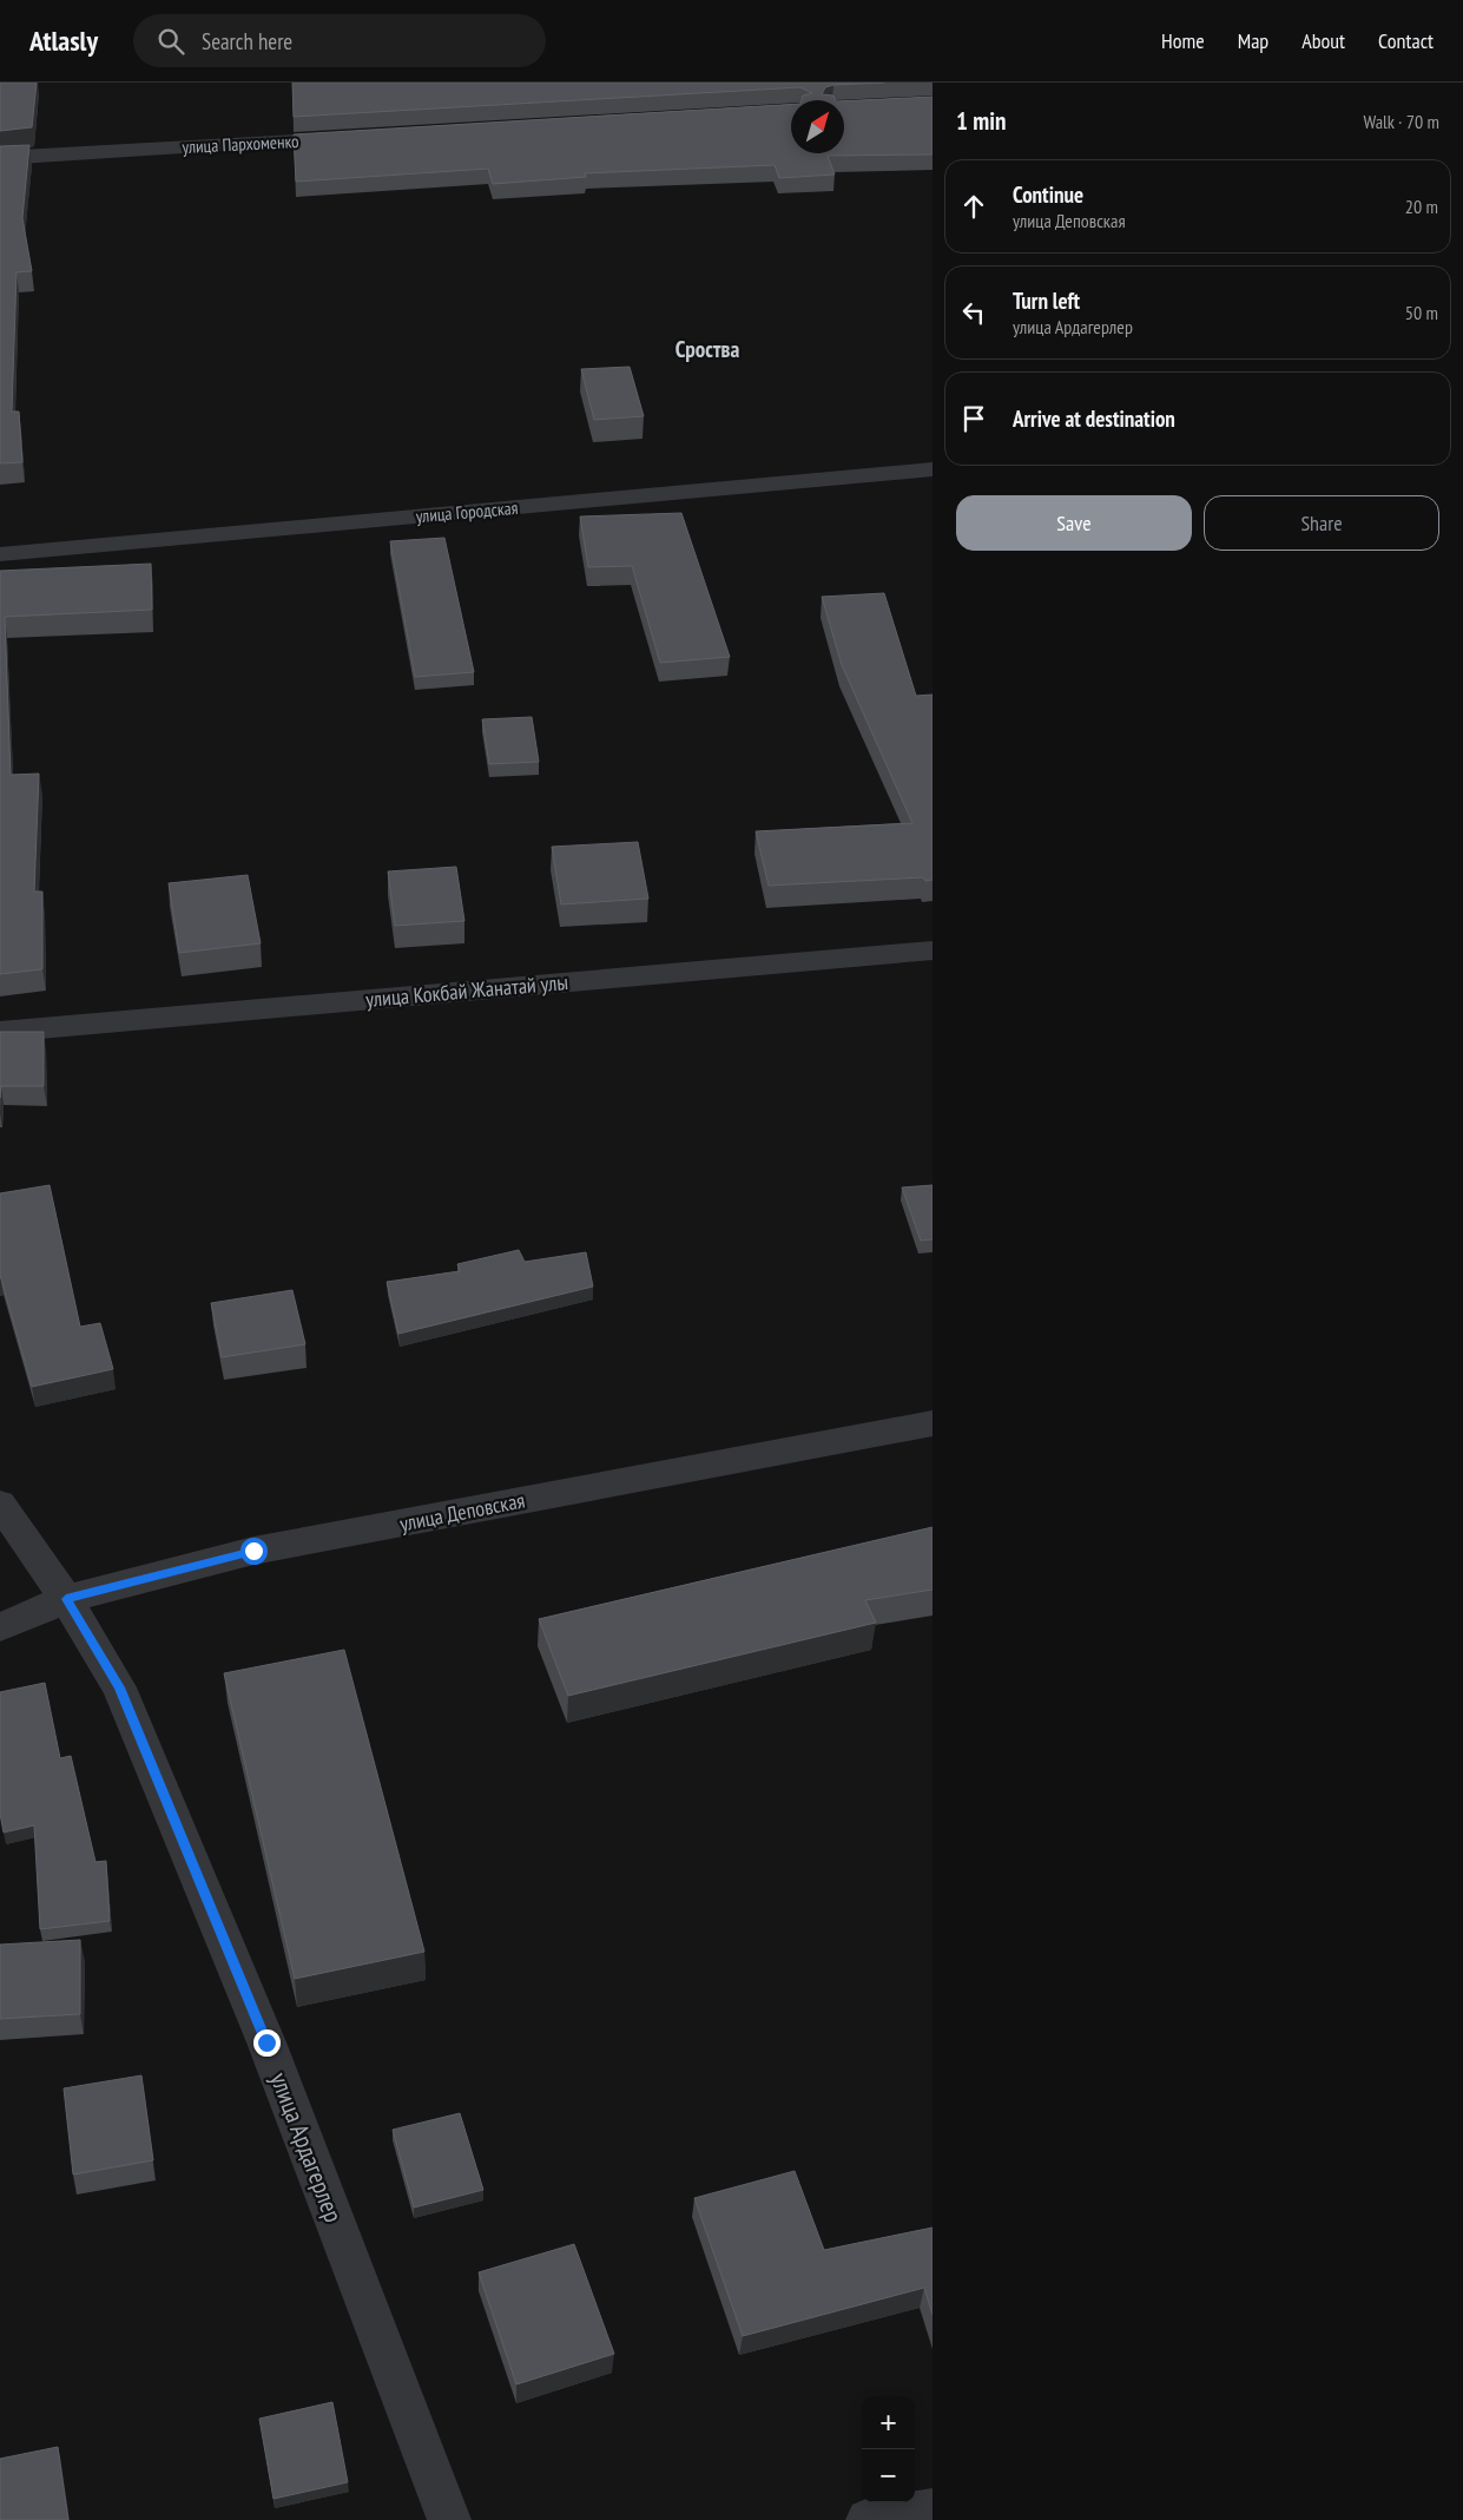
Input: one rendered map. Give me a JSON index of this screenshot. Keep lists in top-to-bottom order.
{
  "streets": {
    "street": [
      "улица Пархоменко",
      "улица Городская",
      "улица Кокбай Жанатай улы",
      "улица Деповская",
      "улица Ардагерлер"
    ]
  },
  "crossings": [
    ["улица Деповская", "улица Ардагерлер"]
  ],
  "districts": ["Сроства"],
  "north": "top right",
  "page": {
    "header": "Atlasly",
    "search": "Search here",
    "nav": [
      "Home",
      "Map",
      "About",
      "Contact"
    ],
    "heading": ["1 min", "Walk · 70 m"],
    "list": [
      ["Continue", "улица Деповская", "20 m"],
      ["Turn left", "улица Ардагерлер", "50 m"],
      "Arrive at destination"
    ],
    "buttons": ["Save", "Share"],
    "map_buttons": ["+", "−"]
  }
}
